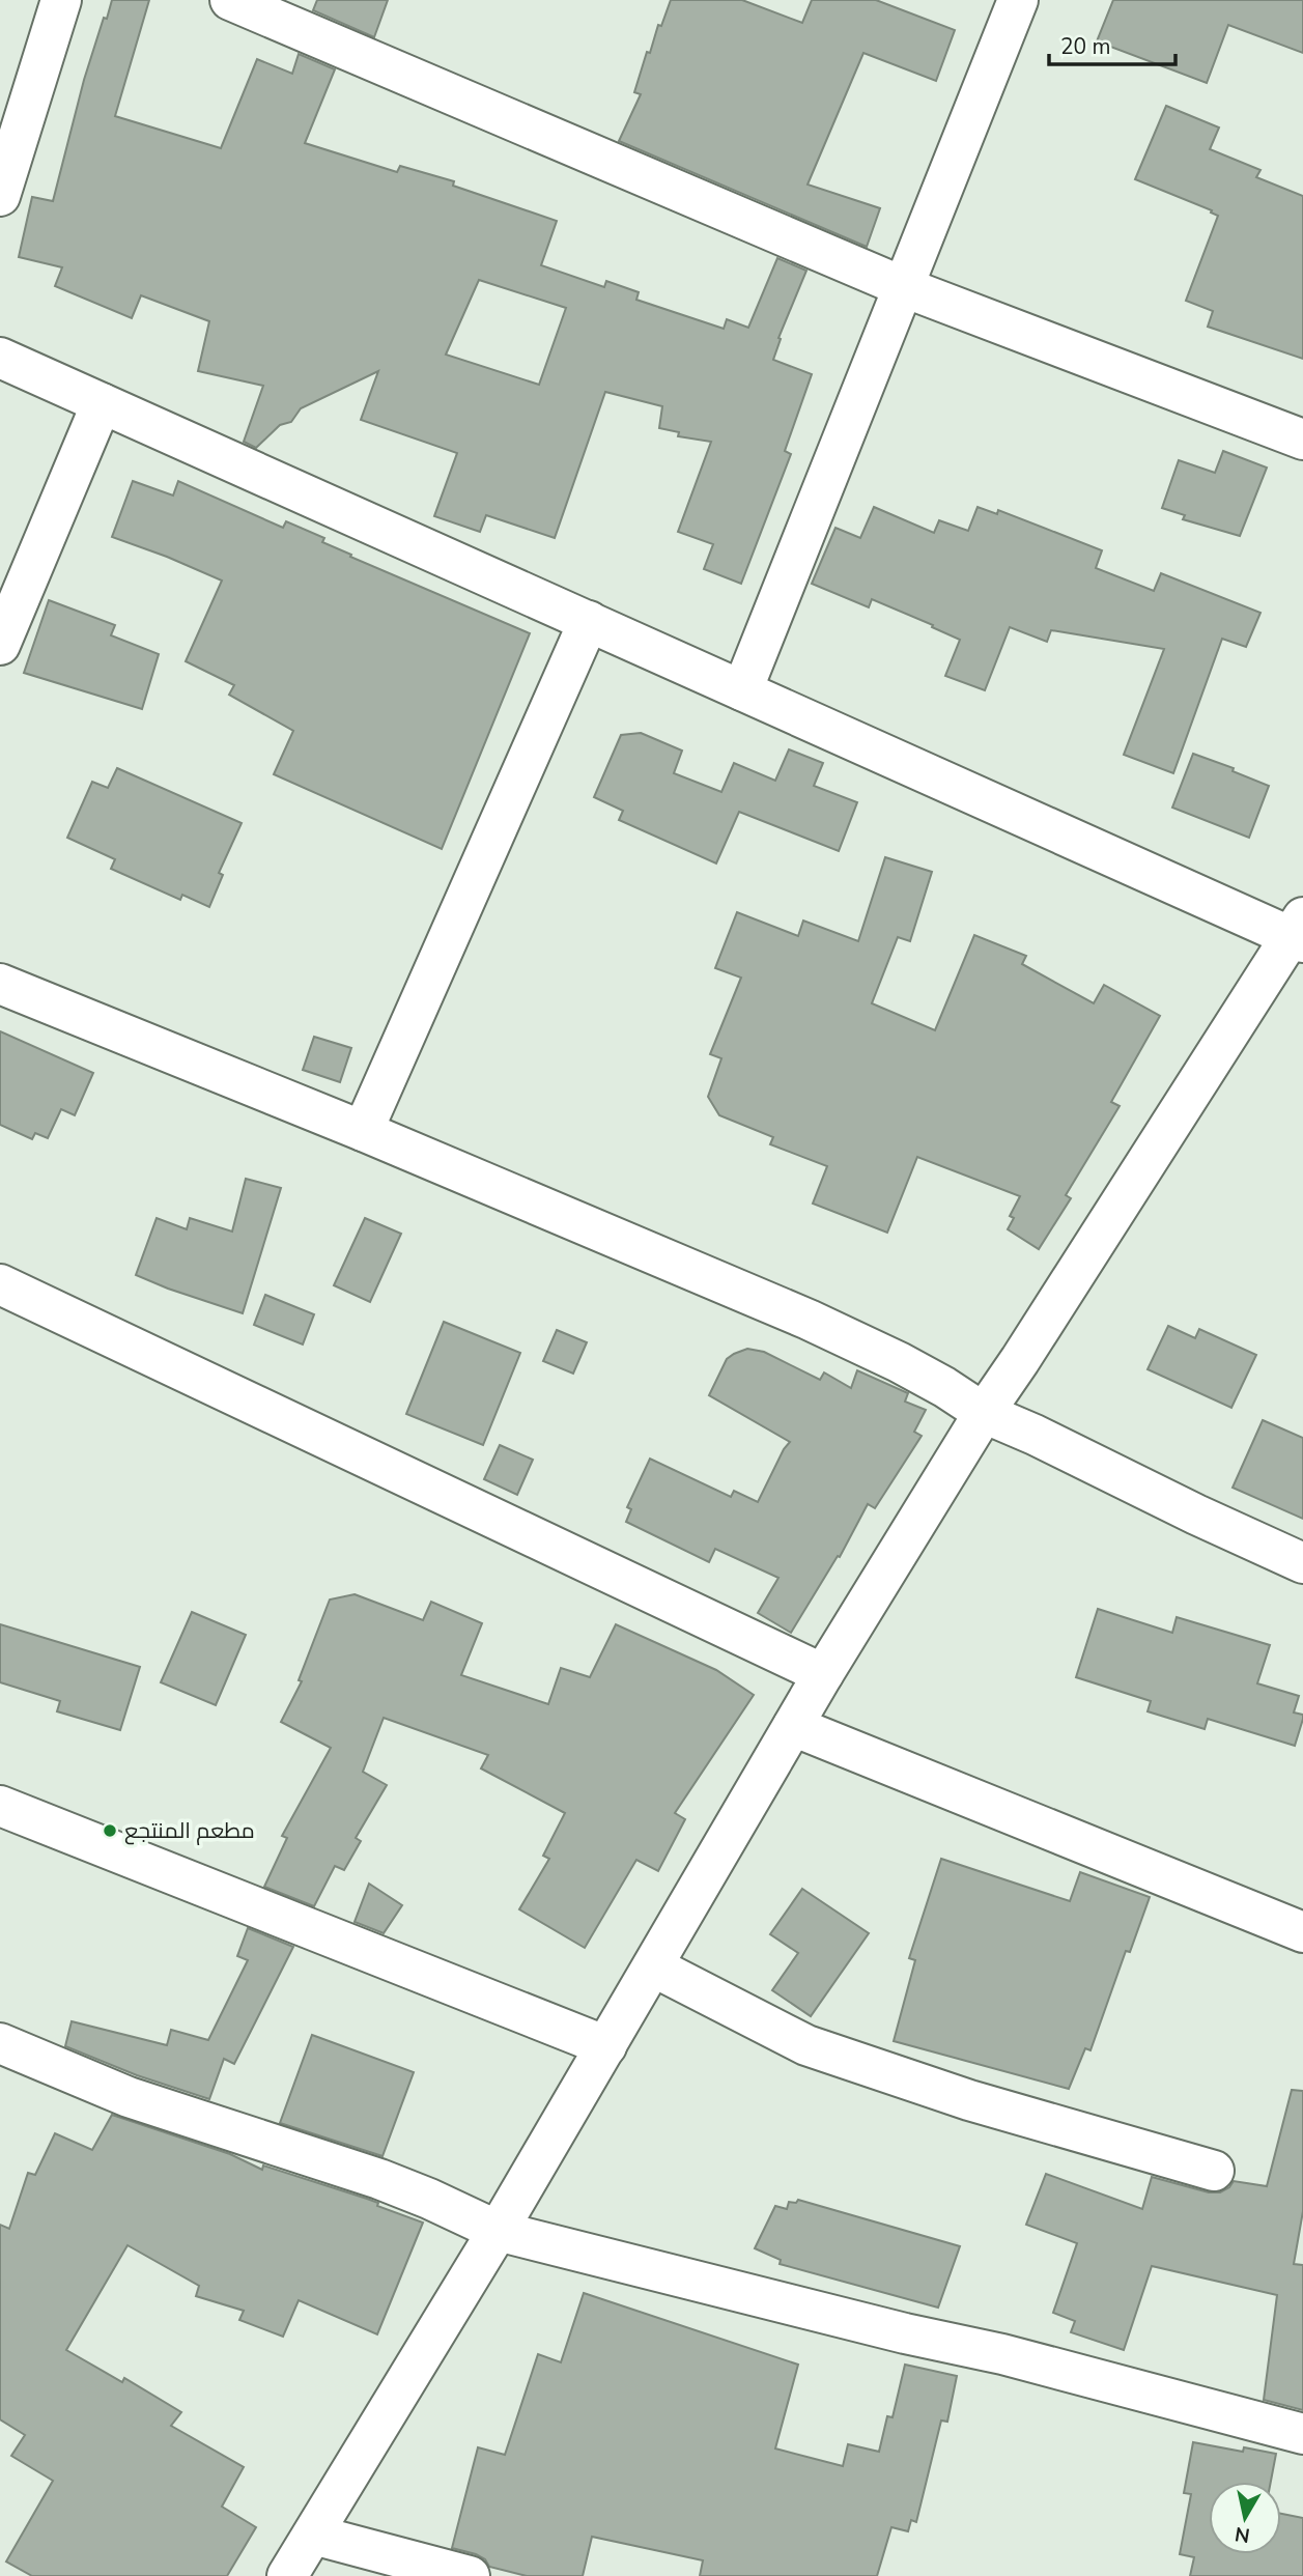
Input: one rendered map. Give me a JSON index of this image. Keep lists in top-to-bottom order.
{
  "places": ["مطعم المنتجع"],
  "scale_bar": "20 m",
  "north": "bottom"
}
